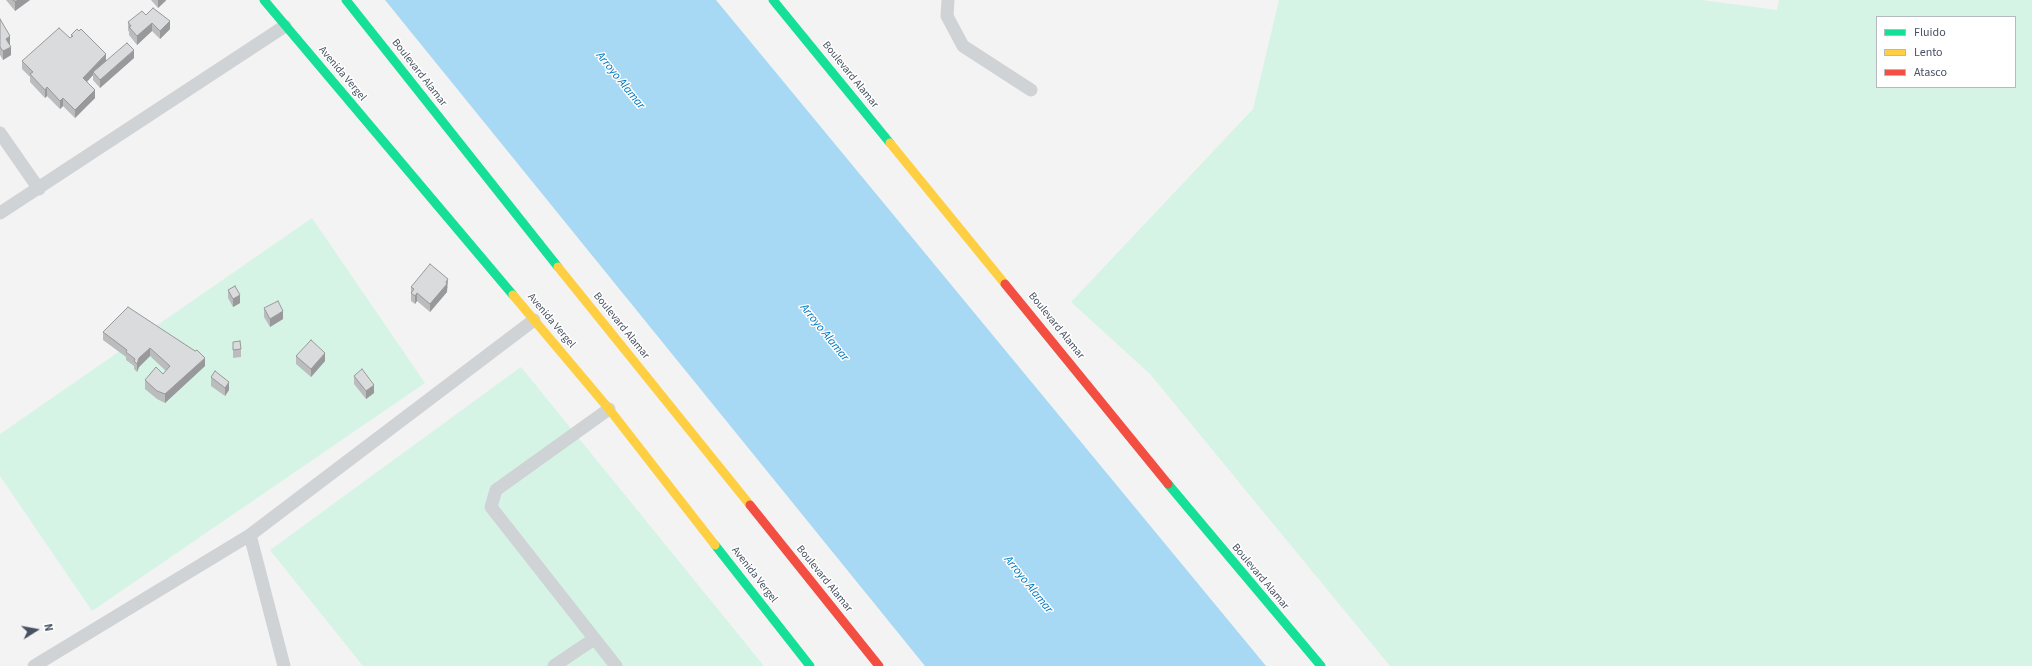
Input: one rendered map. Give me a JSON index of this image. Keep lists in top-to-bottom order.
{
  "streets": {
    "main road": ["Boulevard Alamar", "Avenida Vergel"]
  },
  "water": ["Arroyo Alamar"],
  "legend": ["Fluido", "Lento", "Atasco"],
  "north": "right"
}
